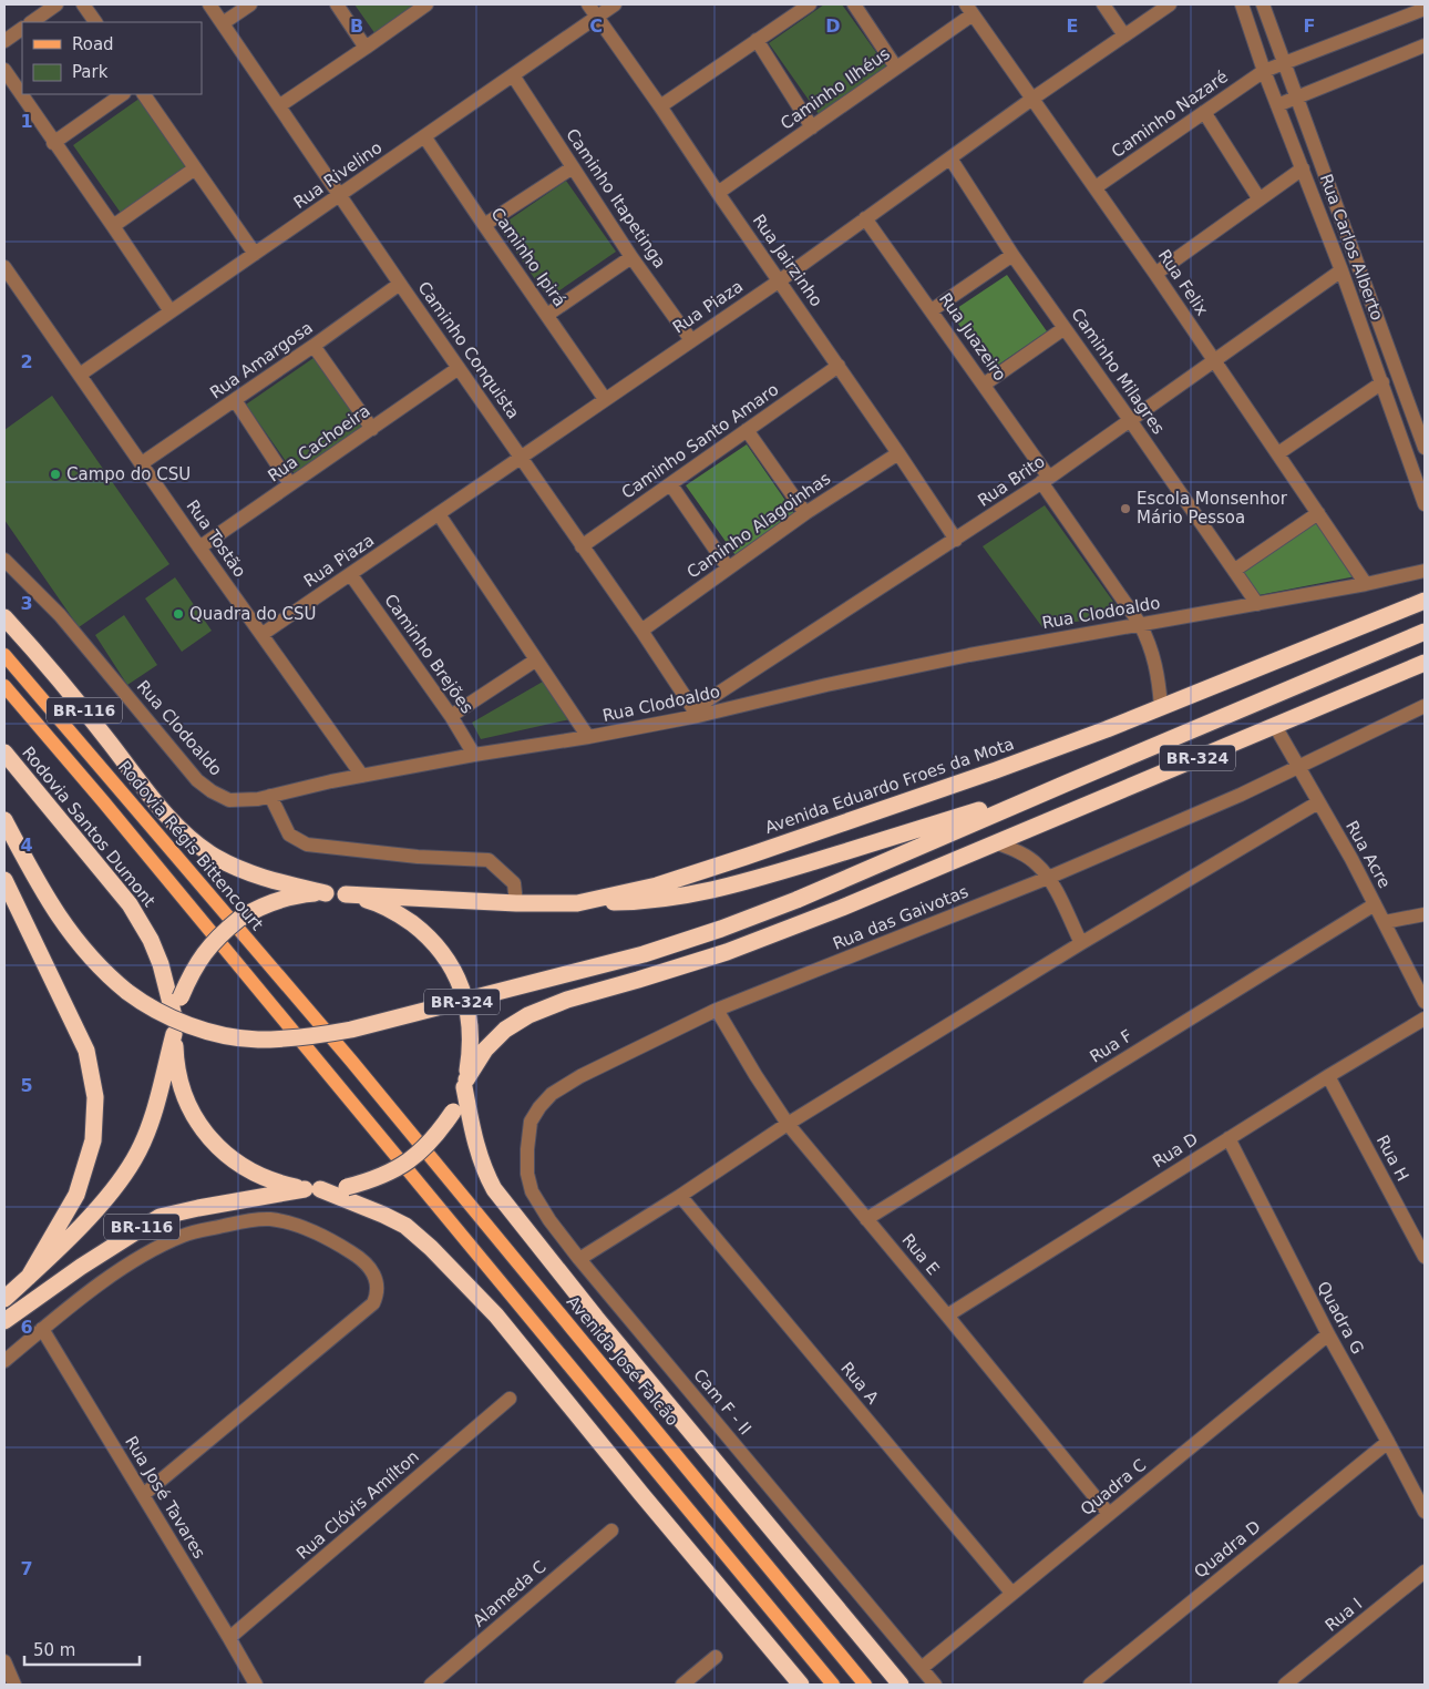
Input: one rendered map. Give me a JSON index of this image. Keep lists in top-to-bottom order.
{
  "streets": {
    "highway": [
      "BR-116",
      "BR-324",
      "Avenida Eduardo Froes da Mota",
      "Rodovia Santos Dumont"
    ],
    "main road": ["Rodovia Régis Bittencourt", "Avenida José Falcão"],
    "street": [
      "Caminho Ilhéus",
      "Caminho Nazaré",
      "Rua Rivelino",
      "Caminho Itapetinga",
      "Rua Carlos Alberto",
      "Caminho Ipirá",
      "Rua Jairzinho",
      "Rua Felix",
      "Rua Piaza",
      "Rua Juazeiro",
      "Caminho Conquista",
      "Rua Amargosa",
      "Caminho Milagres",
      "Caminho Santo Amaro",
      "Rua Cachoeira",
      "Rua Brito",
      "Caminho Alagoinhas",
      "Rua Tostão",
      "Rua Clodoaldo",
      "Caminho Brejões",
      "Rua Acre",
      "Rua das Gaivotas",
      "Rua F",
      "Rua D",
      "Rua H",
      "Rua E",
      "Quadra G",
      "Rua A",
      "Cam F - II",
      "Quadra C",
      "Rua José Tavares",
      "Rua Clóvis Amílton",
      "Quadra D",
      "Alameda C",
      "Rua I"
    ]
  },
  "crossings": [
    ["Caminho Ilhéus", "Rua Jairzinho"],
    ["Caminho Ilhéus", "Rua Felix"],
    ["Caminho Nazaré", "Rua Carlos Alberto"],
    ["Caminho Nazaré", "Rua Felix"],
    ["Rua Rivelino", "Caminho Itapetinga"],
    ["Rua Rivelino", "Caminho Ipirá"],
    ["Rua Rivelino", "Rua Jairzinho"],
    ["Rua Rivelino", "Caminho Conquista"],
    ["Rua Rivelino", "Rua Tostão"],
    ["Caminho Itapetinga", "Rua Piaza"],
    ["Rua Carlos Alberto", "Rua Brito"],
    ["Caminho Ipirá", "Rua Piaza"],
    ["Rua Jairzinho", "Rua Piaza"],
    ["Rua Jairzinho", "Caminho Santo Amaro"],
    ["Rua Jairzinho", "Rua Brito"],
    ["Rua Jairzinho", "Caminho Alagoinhas"],
    ["Rua Felix", "Rua Piaza"],
    ["Rua Felix", "Rua Brito"],
    ["Rua Felix", "Rua Clodoaldo"],
    ["Rua Piaza", "Rua Juazeiro"],
    ["Rua Piaza", "Caminho Conquista"],
    ["Rua Piaza", "Caminho Milagres"],
    ["Rua Piaza", "Rua Tostão"],
    ["Rua Piaza", "Caminho Brejões"],
    ["Rua Juazeiro", "Rua Brito"],
    ["Rua Juazeiro", "Rua Clodoaldo"],
    ["Rua Juazeiro", "Avenida Eduardo Froes da Mota"],
    ["Caminho Conquista", "Rua Amargosa"],
    ["Caminho Conquista", "Caminho Santo Amaro"],
    ["Caminho Conquista", "Rua Cachoeira"],
    ["Caminho Conquista", "Rua Brito"],
    ["Caminho Conquista", "Caminho Alagoinhas"],
    ["Caminho Conquista", "Rua Clodoaldo"],
    ["Rua Amargosa", "Rua Tostão"],
    ["Caminho Milagres", "Rua Brito"],
    ["Caminho Milagres", "Rua Clodoaldo"],
    ["Rua Cachoeira", "Rua Tostão"],
    ["Rua Brito", "Rua Clodoaldo"],
    ["Rua Tostão", "Rua Clodoaldo"],
    ["Rua Clodoaldo", "Caminho Brejões"],
    ["BR-116", "Avenida Eduardo Froes da Mota"],
    ["BR-324", "Avenida Eduardo Froes da Mota"],
    ["Avenida Eduardo Froes da Mota", "Rodovia Santos Dumont"],
    ["Avenida Eduardo Froes da Mota", "Rua Acre"],
    ["Rodovia Régis Bittencourt", "Avenida José Falcão"],
    ["Rua Acre", "Rua das Gaivotas"],
    ["Rua Acre", "Rua F"],
    ["Rua das Gaivotas", "Rua E"],
    ["Rua das Gaivotas", "Cam F - II"],
    ["Rua F", "Rua E"],
    ["Rua D", "Rua H"],
    ["Rua D", "Rua E"],
    ["Rua D", "Quadra G"],
    ["Rua E", "Quadra C"],
    ["Quadra G", "Quadra C"],
    ["Quadra G", "Quadra D"],
    ["Rua A", "Quadra C"],
    ["Cam F - II", "Quadra C"],
    ["Rua José Tavares", "Rua Clóvis Amílton"]
  ],
  "places": ["Campo do CSU", "Escola Monsenhor Mário Pessoa", "Quadra do CSU"],
  "legend": ["Road", "Park"],
  "scale_bar": "50 m",
  "grid": {
    "columns": [
      "B",
      "C",
      "D",
      "E",
      "F"
    ],
    "rows": [
      "1",
      "2",
      "3",
      "4",
      "5",
      "6",
      "7"
    ]
  }
}
